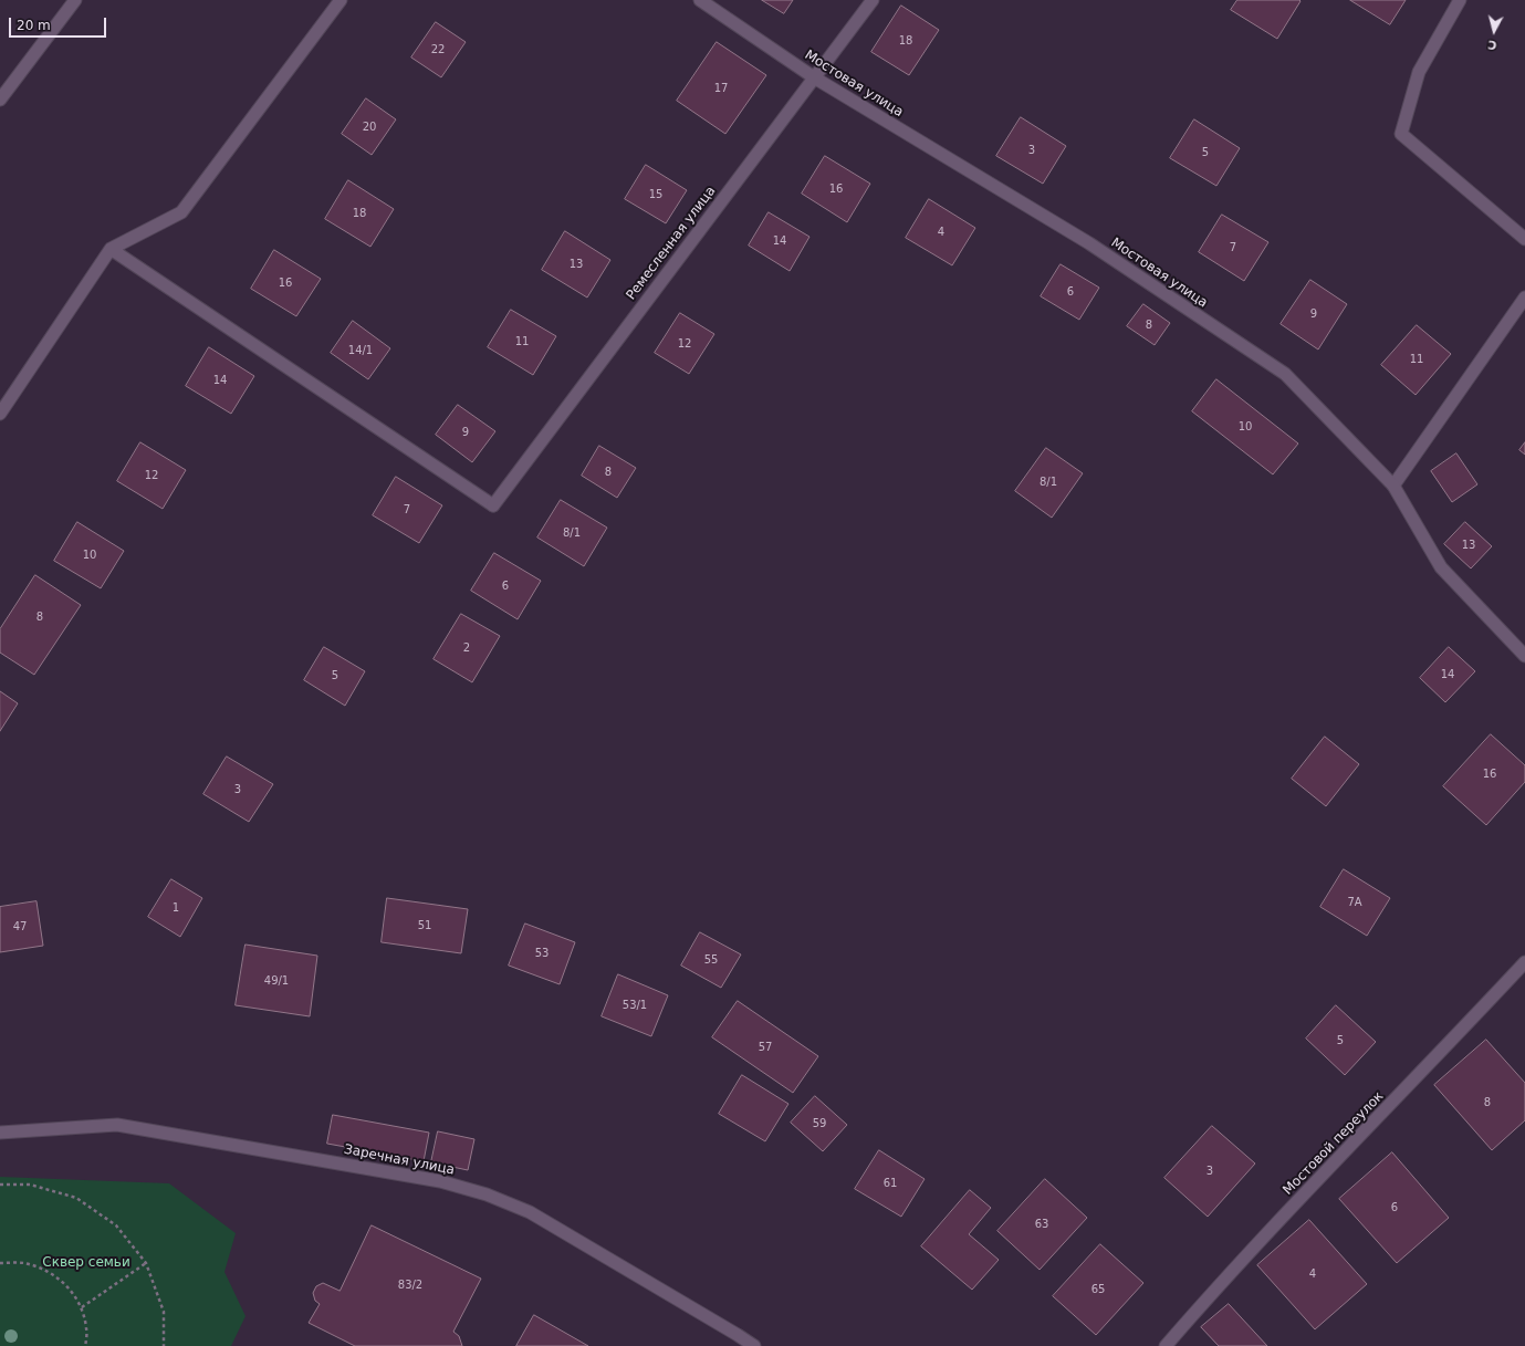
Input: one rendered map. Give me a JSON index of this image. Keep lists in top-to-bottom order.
{
  "streets": {
    "street": [
      "Мостовая улица",
      "Ремесленная улица",
      "Мостовой переулок",
      "Заречная улица"
    ]
  },
  "crossings": [
    ["Мостовая улица", "Ремесленная улица"]
  ],
  "parks": ["Сквер семьи"],
  "house_numbers": [
    "18",
    "22",
    "17",
    "20",
    "3",
    "5",
    "16",
    "15",
    "18",
    "4",
    "14",
    "7",
    "13",
    "16",
    "6",
    "9",
    "8",
    "11",
    "12",
    "14/1",
    "11",
    "14",
    "10",
    "9",
    "8",
    "12",
    "8/1",
    "7",
    "8/1",
    "13",
    "10",
    "6",
    "8",
    "2",
    "14",
    "5",
    "16",
    "3",
    "7А",
    "1",
    "51",
    "47",
    "53",
    "55",
    "49/1",
    "53/1",
    "5",
    "57",
    "8",
    "59",
    "3",
    "61",
    "6",
    "63",
    "4",
    "83/2",
    "65"
  ],
  "scale_bar": "20 m",
  "north": "bottom"
}
